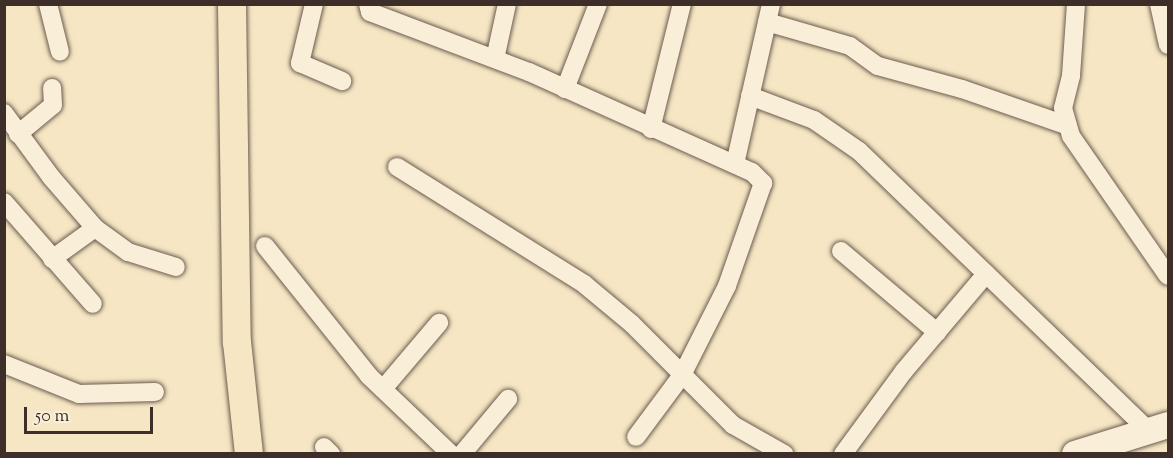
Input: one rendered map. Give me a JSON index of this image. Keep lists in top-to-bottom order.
{
  "scale_bar": "50 m"
}
